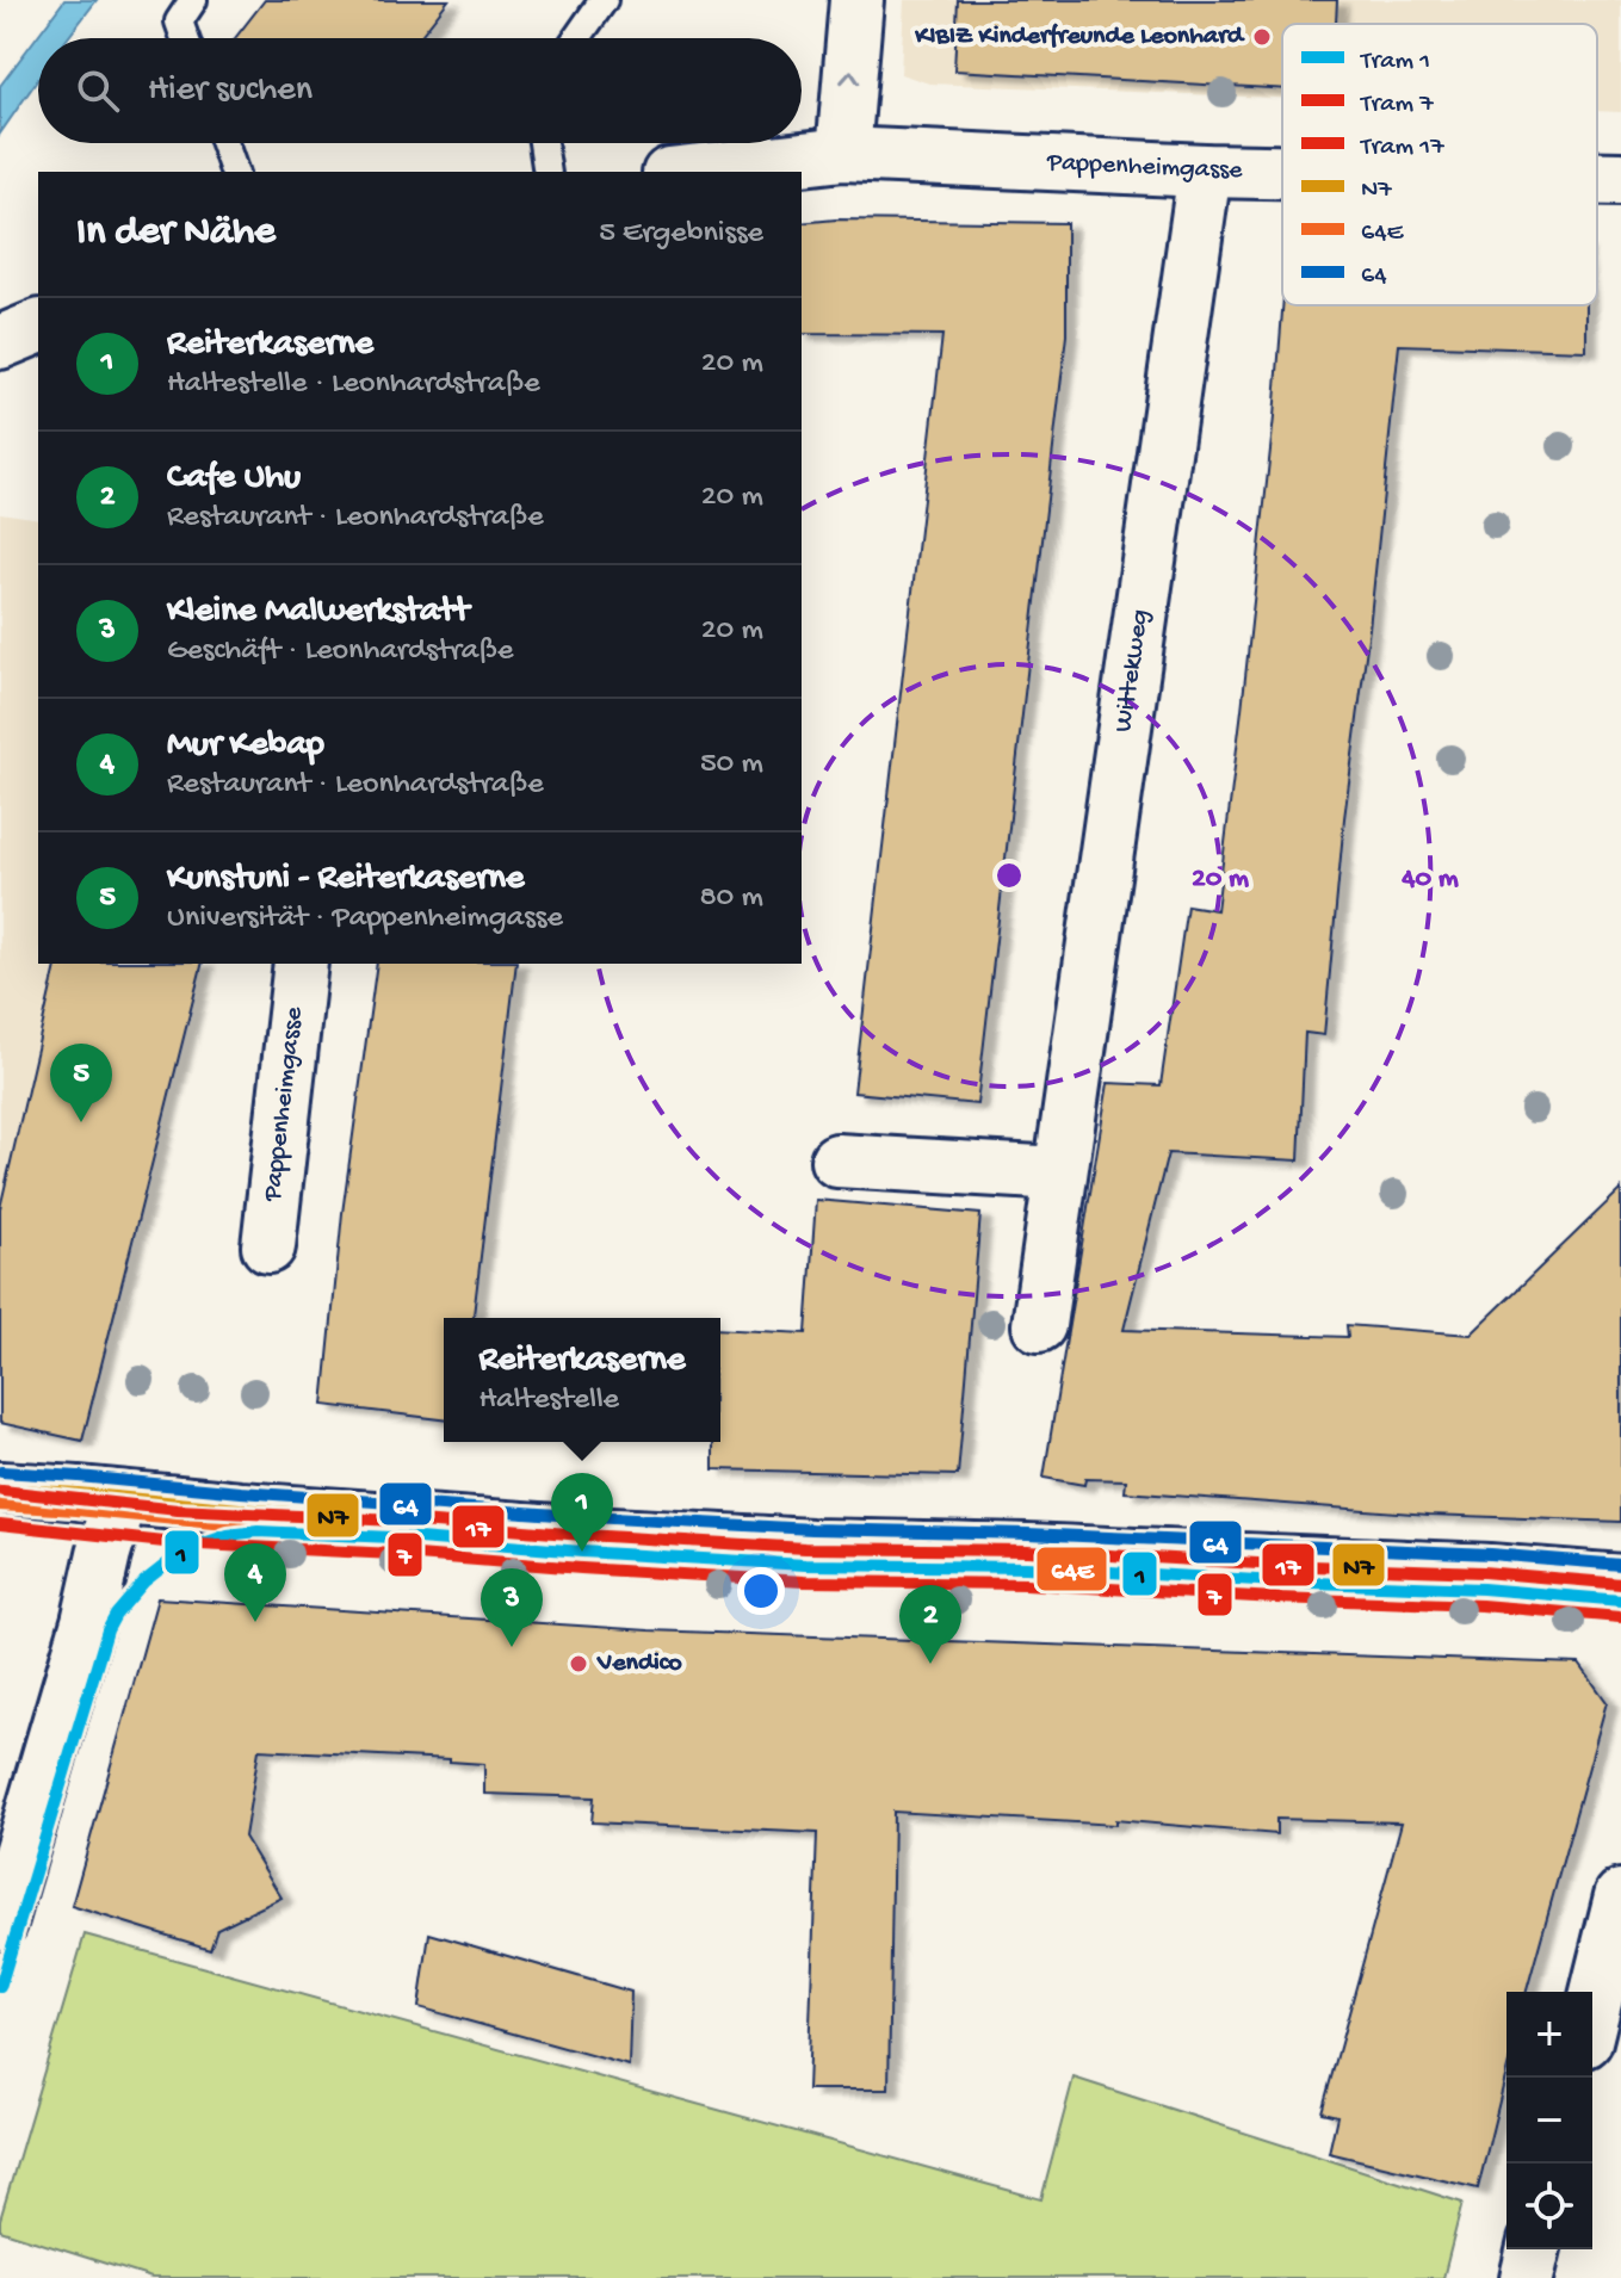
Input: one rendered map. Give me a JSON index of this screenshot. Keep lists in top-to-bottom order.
{
  "streets": {
    "street": ["Pappenheimgasse", "Wittekweg"]
  },
  "crossings": [
    ["Pappenheimgasse", "Wittekweg"]
  ],
  "places": ["KIBIZ Kinderfreunde Leonhard", "Vendico"],
  "lines": [
    "transit line 64",
    "transit line N7",
    "tram line 17",
    "transit line 64E",
    "tram line 7",
    "tram line 1"
  ],
  "legend": [
    "Tram 1",
    "Tram 7",
    "Tram 17",
    "N7",
    "64E",
    "64"
  ],
  "page": {
    "search": "Hier suchen",
    "heading": ["In der Nähe", "5 Ergebnisse"],
    "list": [
      {
        "mark": "1",
        "name": "Reiterkaserne",
        "note": "Haltestelle · Leonhardstraße",
        "value": "20 m"
      },
      {
        "mark": "2",
        "name": "Cafe Uhu",
        "note": "Restaurant · Leonhardstraße",
        "value": "20 m"
      },
      {
        "mark": "3",
        "name": "Kleine Malwerkstatt",
        "note": "Geschäft · Leonhardstraße",
        "value": "20 m"
      },
      {
        "mark": "4",
        "name": "Mur Kebap",
        "note": "Restaurant · Leonhardstraße",
        "value": "50 m"
      },
      {
        "mark": "5",
        "name": "Kunstuni - Reiterkaserne",
        "note": "Universität · Pappenheimgasse",
        "value": "80 m"
      }
    ],
    "pins": [
      "5",
      "1",
      "4",
      "3",
      "2"
    ],
    "popup": ["Reiterkaserne", "Haltestelle"],
    "map_buttons": ["+", "−"]
  },
  "rings": ["20 m", "40 m"]
}
